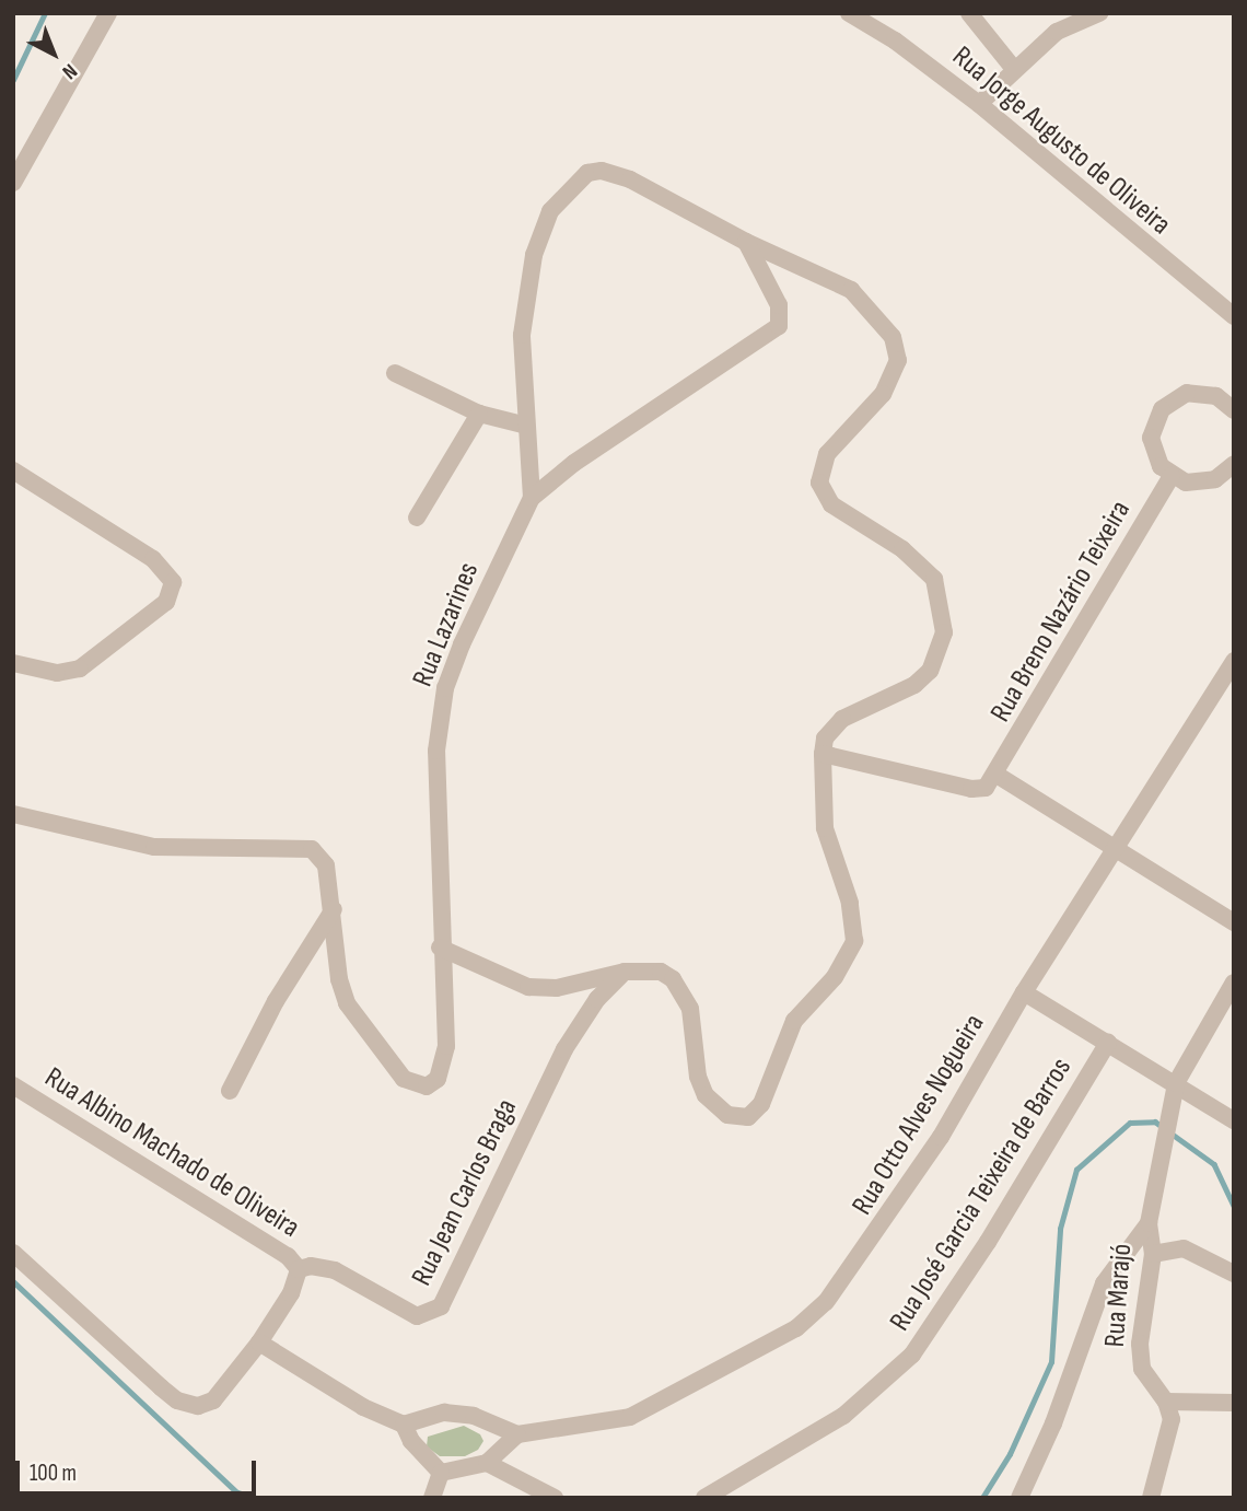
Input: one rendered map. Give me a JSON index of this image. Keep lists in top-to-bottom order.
{
  "streets": {
    "street": [
      "Rua Jorge Augusto de Oliveira",
      "Rua Breno Nazário Teixeira",
      "Rua Lazarines",
      "Rua Otto Alves Nogueira",
      "Rua Albino Machado de Oliveira",
      "Rua Jean Carlos Braga",
      "Rua José Garcia Teixeira de Barros",
      "Rua Marajó"
    ]
  },
  "crossings": [
    ["Rua Albino Machado de Oliveira", "Rua Jean Carlos Braga"]
  ],
  "scale_bar": "100 m",
  "north": "bottom right"
}
